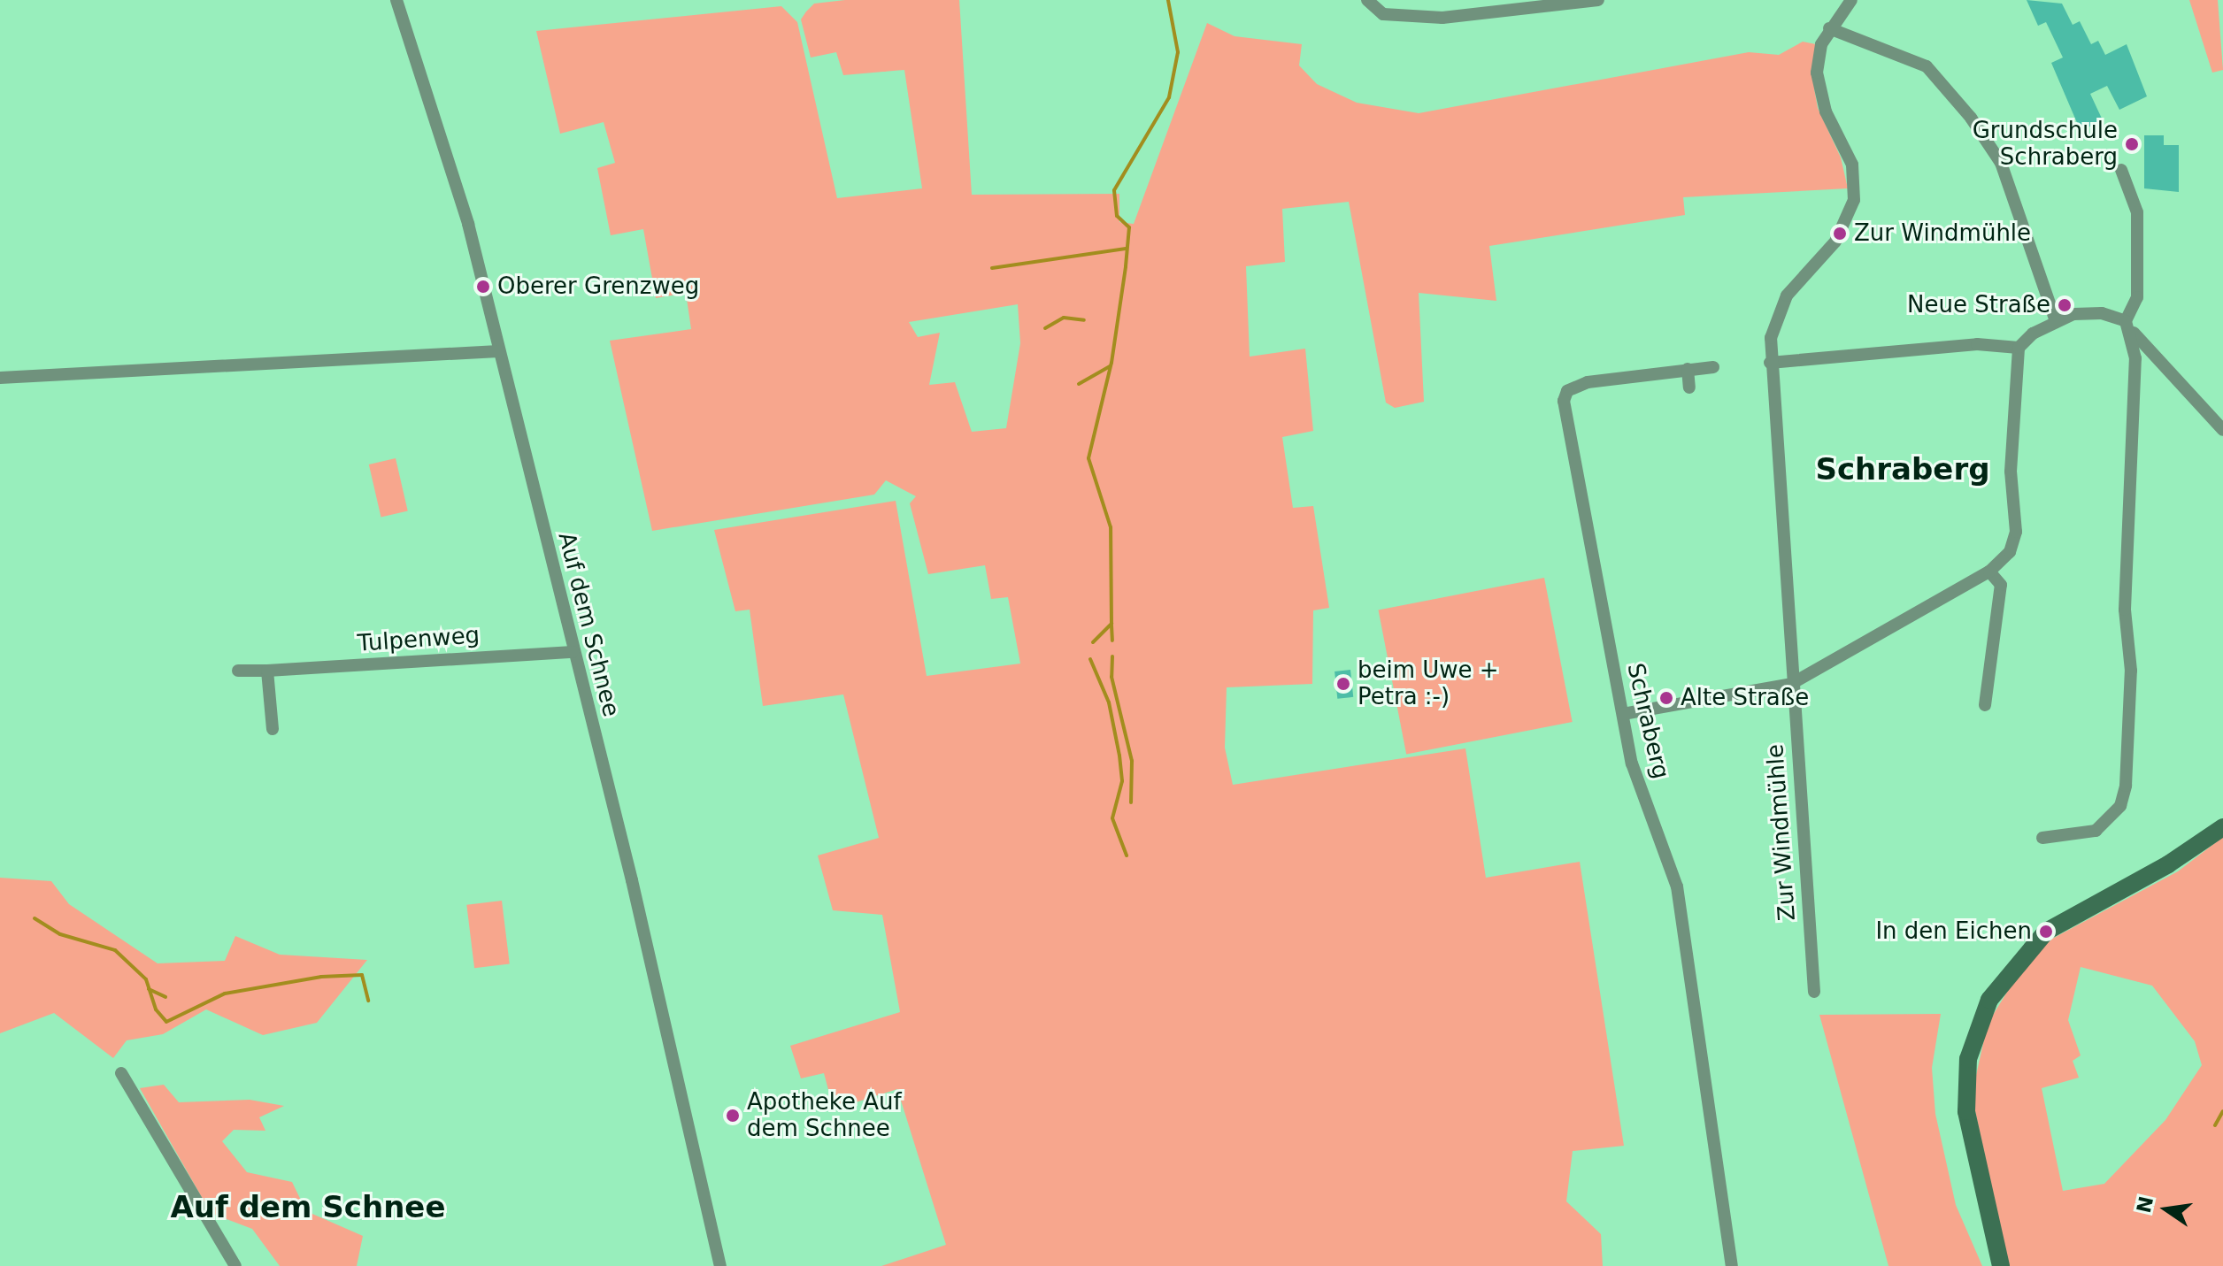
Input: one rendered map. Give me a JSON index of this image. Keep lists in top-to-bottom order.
{
  "streets": {
    "street": [
      "Auf dem Schnee",
      "Tulpenweg",
      "Schraberg",
      "Zur Windmühle"
    ]
  },
  "crossings": [
    ["Auf dem Schnee", "Tulpenweg"]
  ],
  "districts": ["Schraberg", "Auf dem Schnee"],
  "places": [
    "Grundschule Schraberg",
    "Zur Windmühle",
    "Oberer Grenzweg",
    "Neue Straße",
    "beim Uwe + Petra :-)",
    "Alte Straße",
    "In den Eichen",
    "Apotheke Auf dem Schnee"
  ],
  "north": "left"
}
